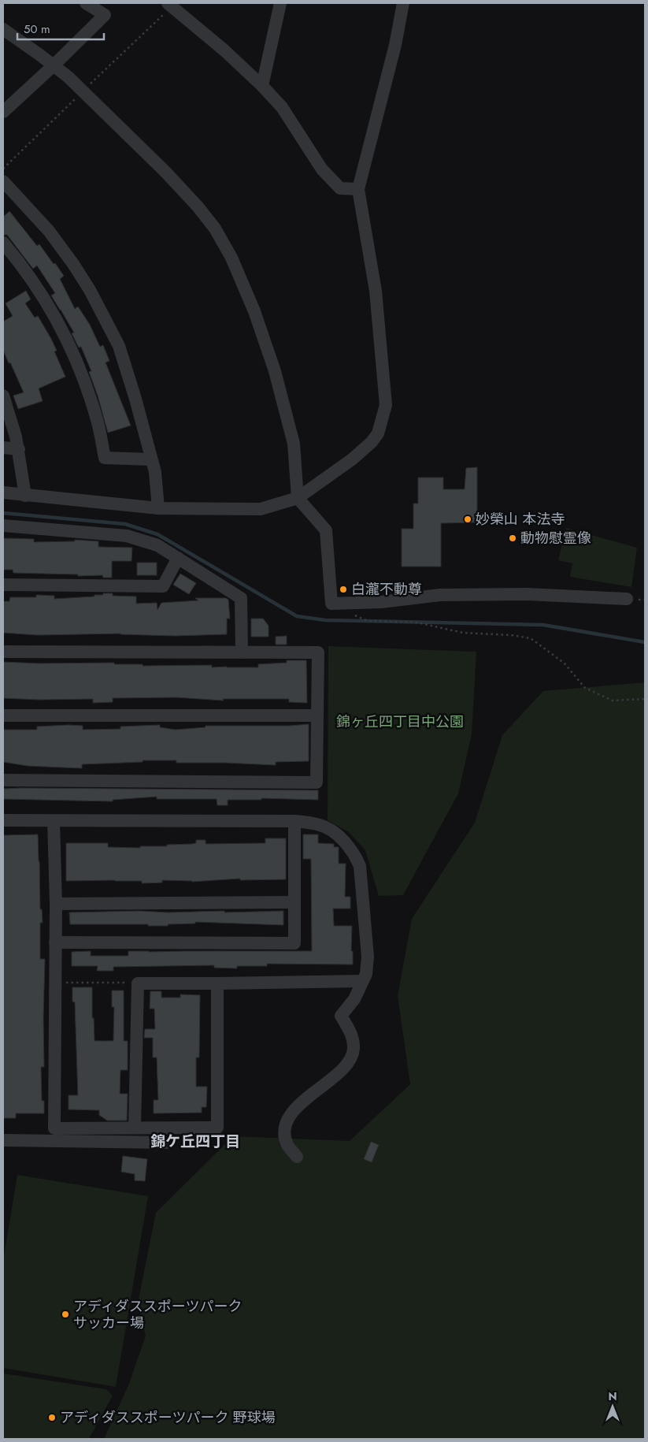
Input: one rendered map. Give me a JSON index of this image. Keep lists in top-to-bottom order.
{
  "districts": ["錦ケ丘四丁目"],
  "parks": ["錦ヶ丘四丁目中公園"],
  "places": [
    "妙榮山 本法寺",
    "動物慰霊像",
    "白瀧不動尊",
    "アディダススポーツパーク サッカー場",
    "アディダススポーツパーク 野球場"
  ],
  "scale_bar": "50 m",
  "north": "top"
}
